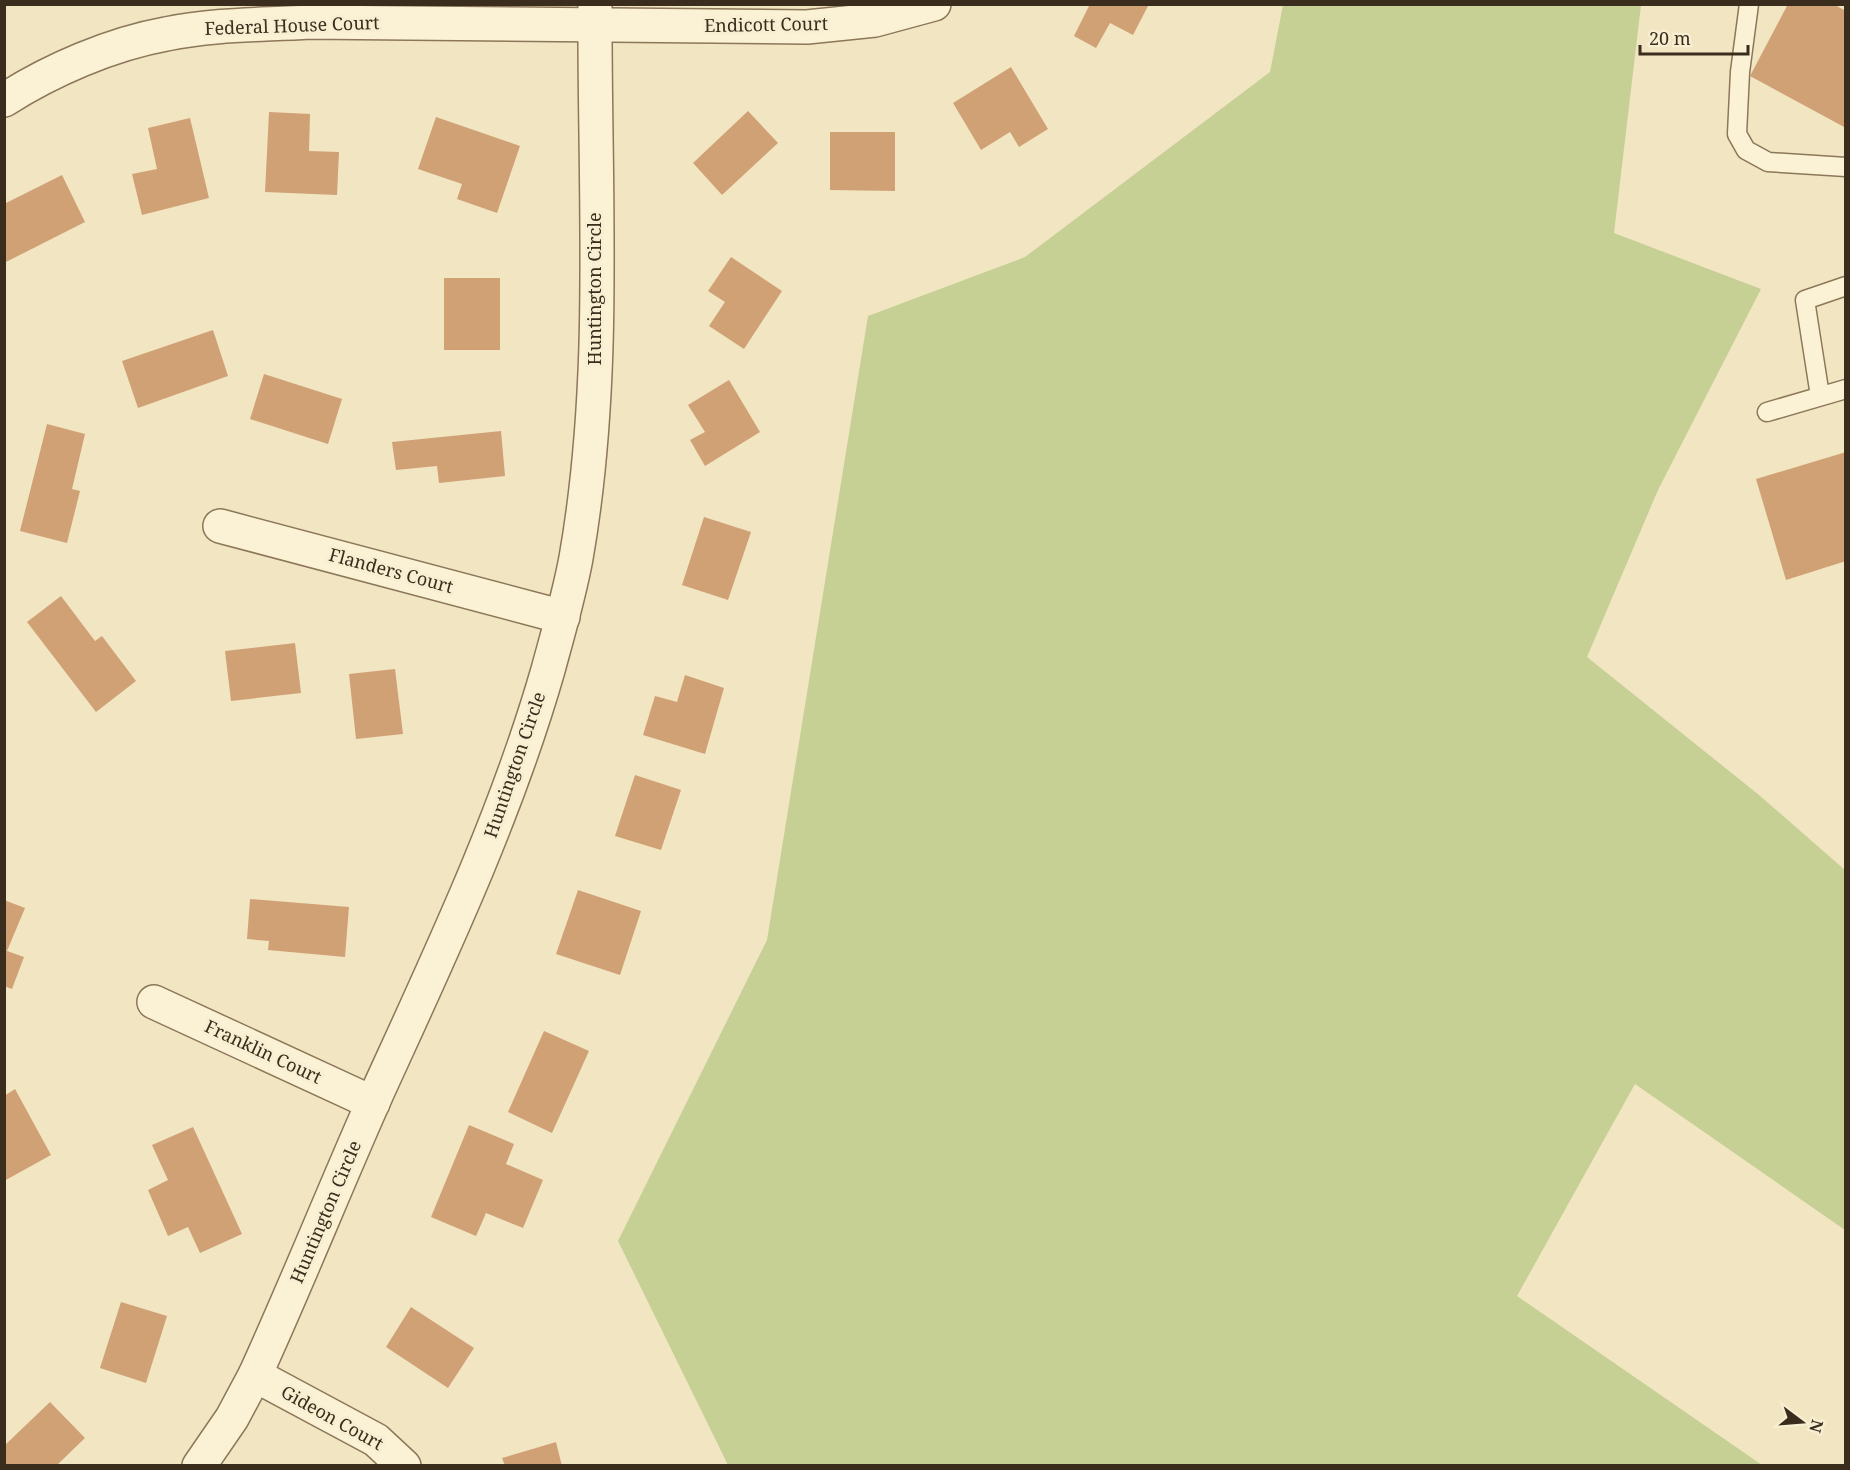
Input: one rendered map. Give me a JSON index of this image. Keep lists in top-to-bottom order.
{
  "streets": {
    "street": [
      "Endicott Court",
      "Federal House Court",
      "Huntington Circle",
      "Flanders Court",
      "Franklin Court",
      "Gideon Court"
    ]
  },
  "crossings": [
    ["Endicott Court", "Federal House Court"],
    ["Endicott Court", "Huntington Circle"],
    ["Federal House Court", "Huntington Circle"],
    ["Huntington Circle", "Flanders Court"],
    ["Huntington Circle", "Franklin Court"],
    ["Huntington Circle", "Gideon Court"]
  ],
  "scale_bar": "20 m",
  "north": "right"
}
